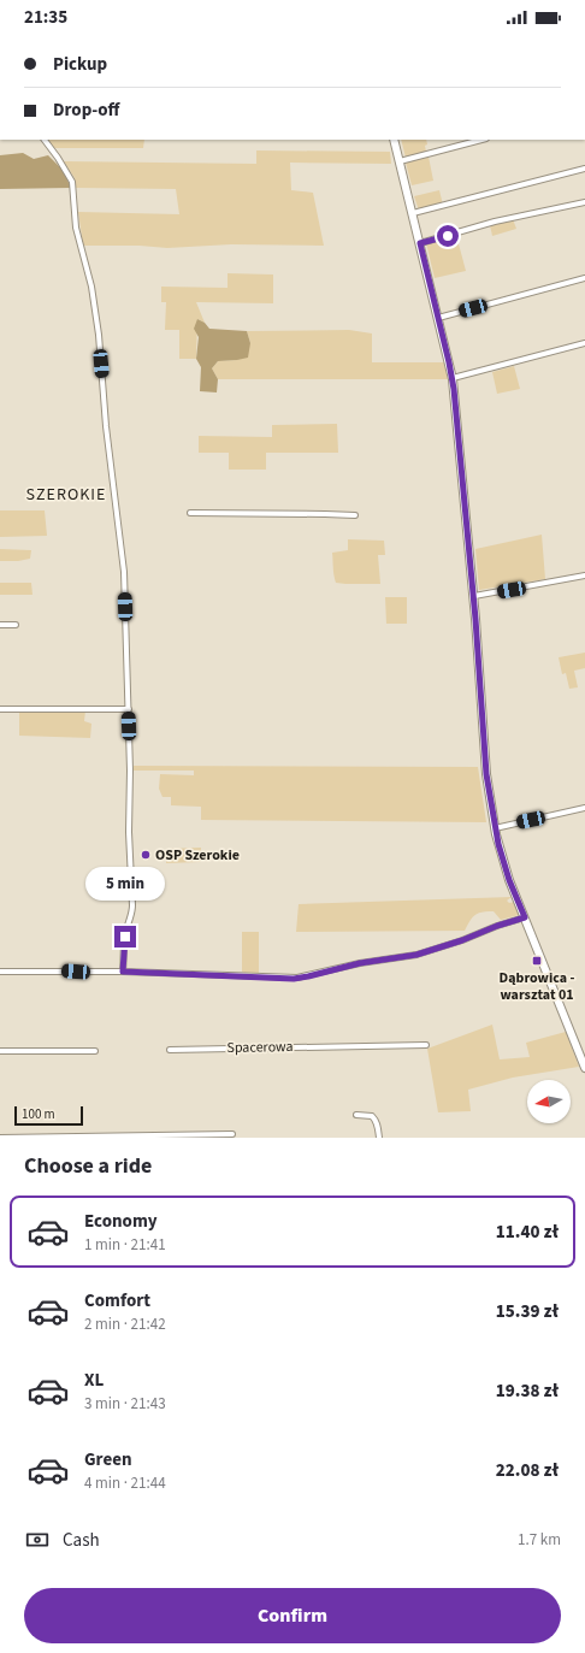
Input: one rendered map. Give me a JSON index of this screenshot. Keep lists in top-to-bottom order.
{
  "streets": {
    "street": ["Spacerowa"]
  },
  "districts": ["SZEROKIE"],
  "places": {
    "other": ["OSP Szerokie"],
    "transit": ["Dąbrowica - warsztat 01"]
  },
  "scale_bar": "100 m",
  "north": "left",
  "page": {
    "status": "21:35",
    "banner": ["Pickup", "Drop-off"],
    "bubble": "5 min",
    "scale": "100 m",
    "heading": "Choose a ride",
    "list": [
      {
        "name": "Economy",
        "note": "1 min · 21:41",
        "value": "11.40 zł"
      },
      {
        "name": "Comfort",
        "note": "2 min · 21:42",
        "value": "15.39 zł"
      },
      {
        "name": "XL",
        "note": "3 min · 21:43",
        "value": "19.38 zł"
      },
      {
        "name": "Green",
        "note": "4 min · 21:44",
        "value": "22.08 zł"
      }
    ],
    "pay": ["Cash", "1.7 km"],
    "buttons": "Confirm"
  }
}
